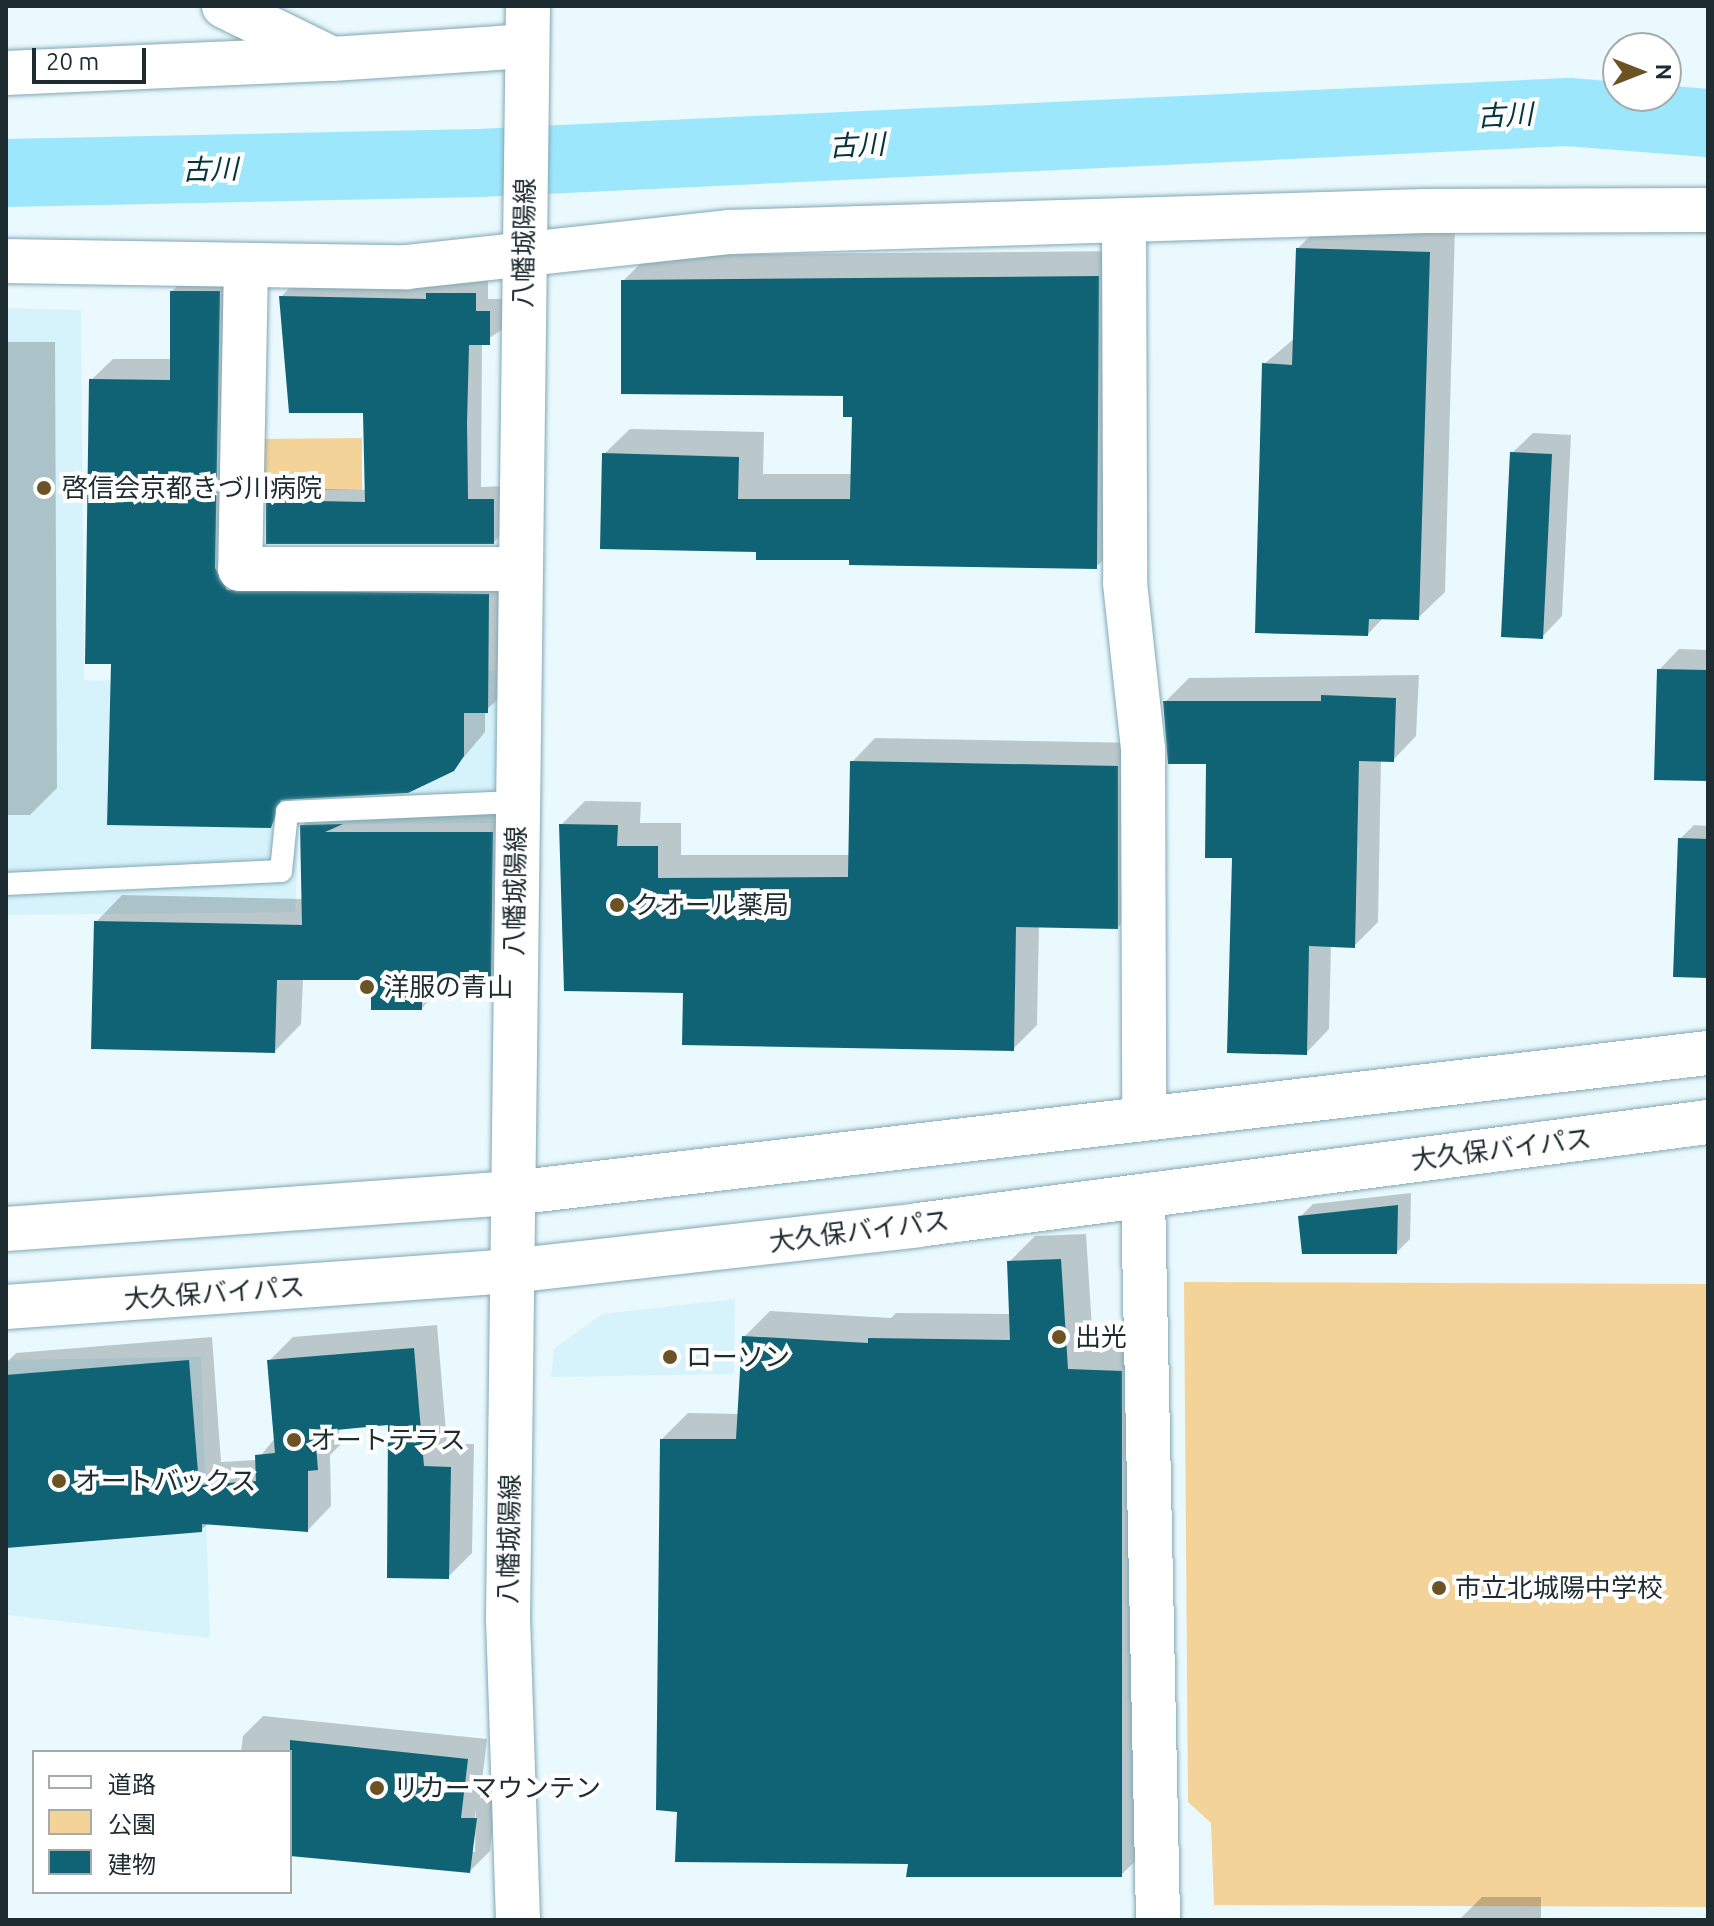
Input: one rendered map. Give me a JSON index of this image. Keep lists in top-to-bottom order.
{
  "streets": {
    "main road": ["八幡城陽線", "大久保バイパス"]
  },
  "crossings": [
    ["八幡城陽線", "大久保バイパス"]
  ],
  "water": ["古川"],
  "places": [
    "啓信会京都きづ川病院",
    "クオール薬局",
    "洋服の青山",
    "出光",
    "ローソン",
    "オートテラス",
    "オートバックス",
    "市立北城陽中学校",
    "リカーマウンテン"
  ],
  "legend": ["道路", "公園", "建物"],
  "scale_bar": "20 m",
  "north": "right"
}
